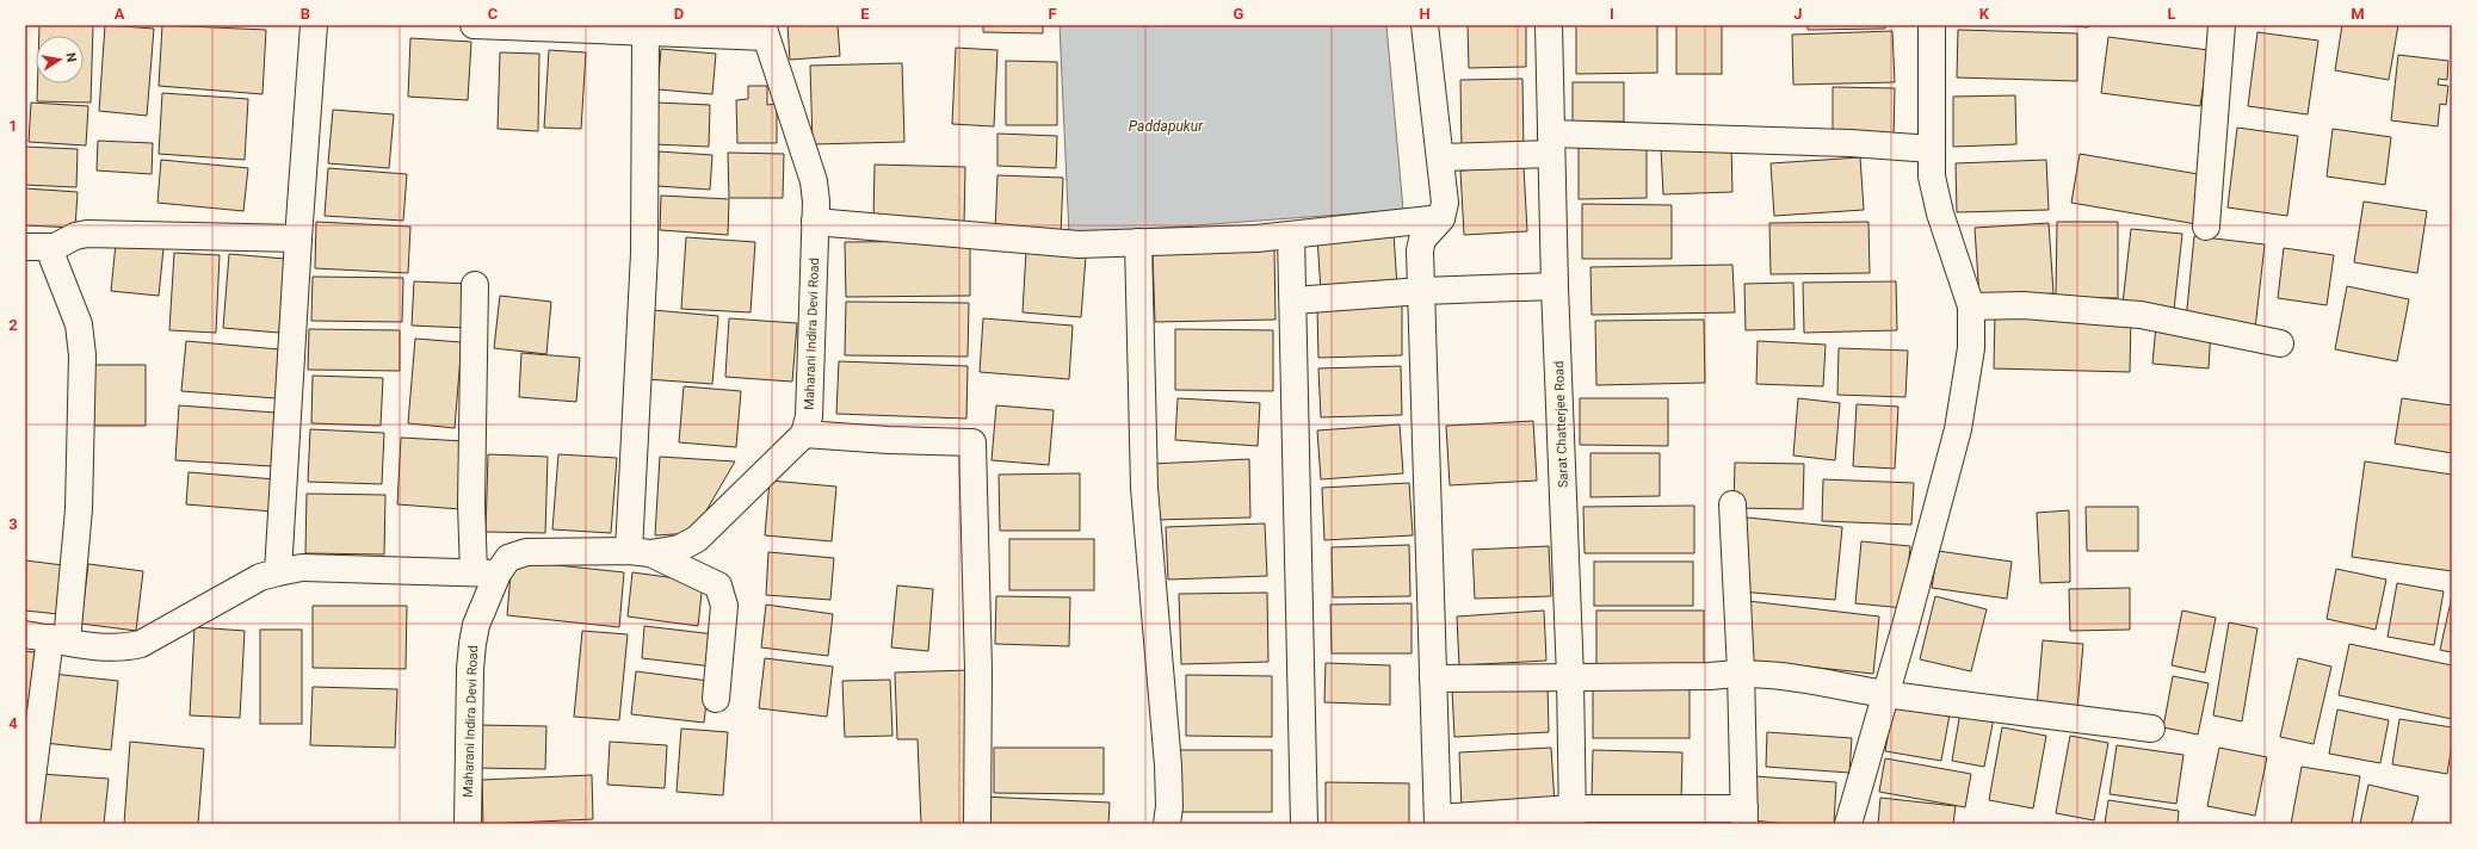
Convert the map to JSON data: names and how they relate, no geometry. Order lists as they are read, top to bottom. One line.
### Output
{"streets":{"street":["Maharani Indira Devi Road","Sarat Chatterjee Road"]},"water":["Paddapukur"],"north":"right","grid":{"columns":["A","B","C","D","E","F","G","H","I","J","K","L","M"],"rows":["1","2","3","4"]}}
